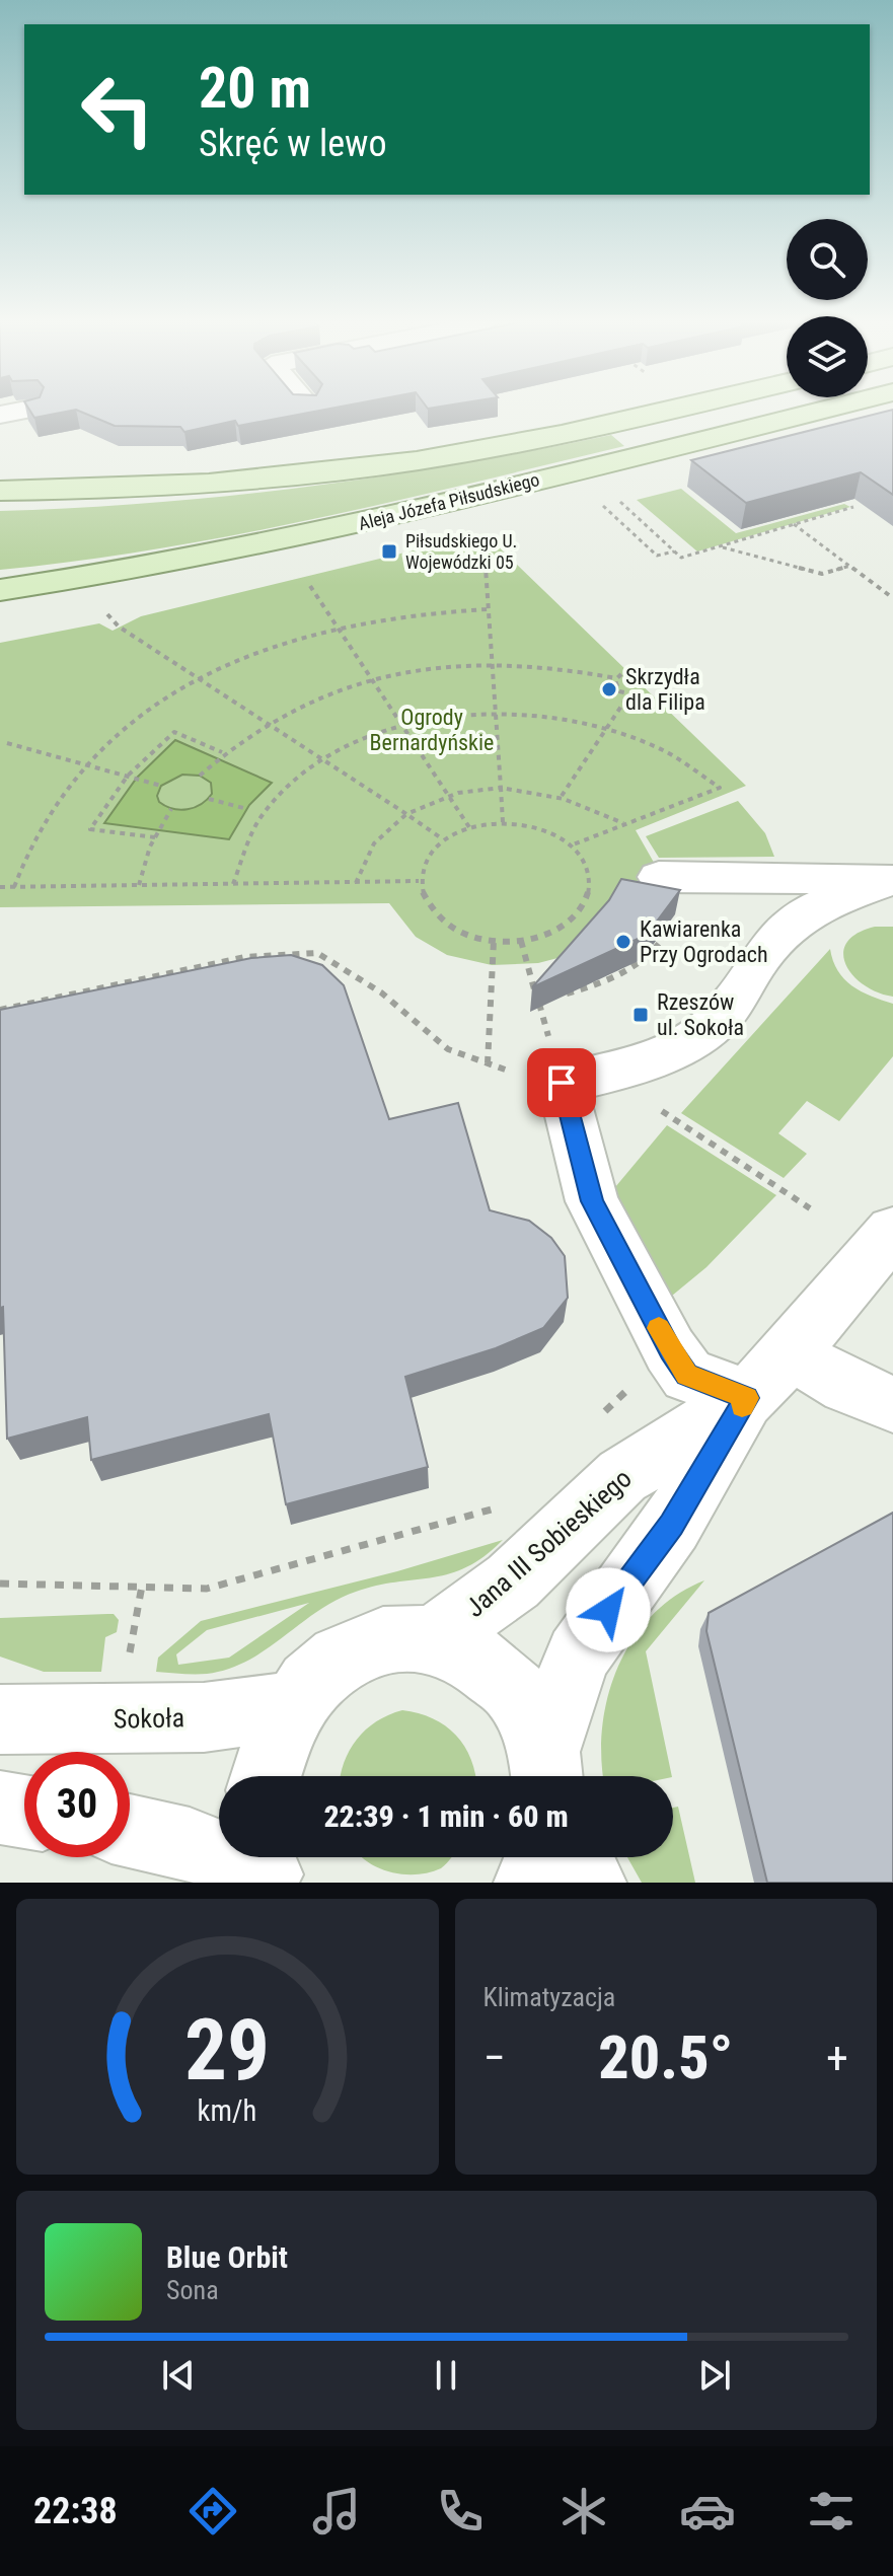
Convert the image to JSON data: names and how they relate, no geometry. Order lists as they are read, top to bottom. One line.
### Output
{"streets":{"main road":["Aleja Józefa Piłsudskiego"],"street":["Jana III Sobieskiego","Sokoła"]},"parks":["Ogrody Bernardyńskie"],"places":{"transit":["Piłsudskiego U. Wojewódzki 05","Rzeszów ul. Sokoła"],"other":["Skrzydła dla Filipa","Kawiarenka Przy Ogrodach"]},"page":{"turn":["20 m","Skręć w lewo"],"limit":"30","trip":"22:39 · 1 min · 60 m","tile":"Klimatyzacja","heat":["−","20.5°","+"],"song":["Blue Orbit","Sona"],"tabs":"22:38","gauge":["29","km/h"]}}
